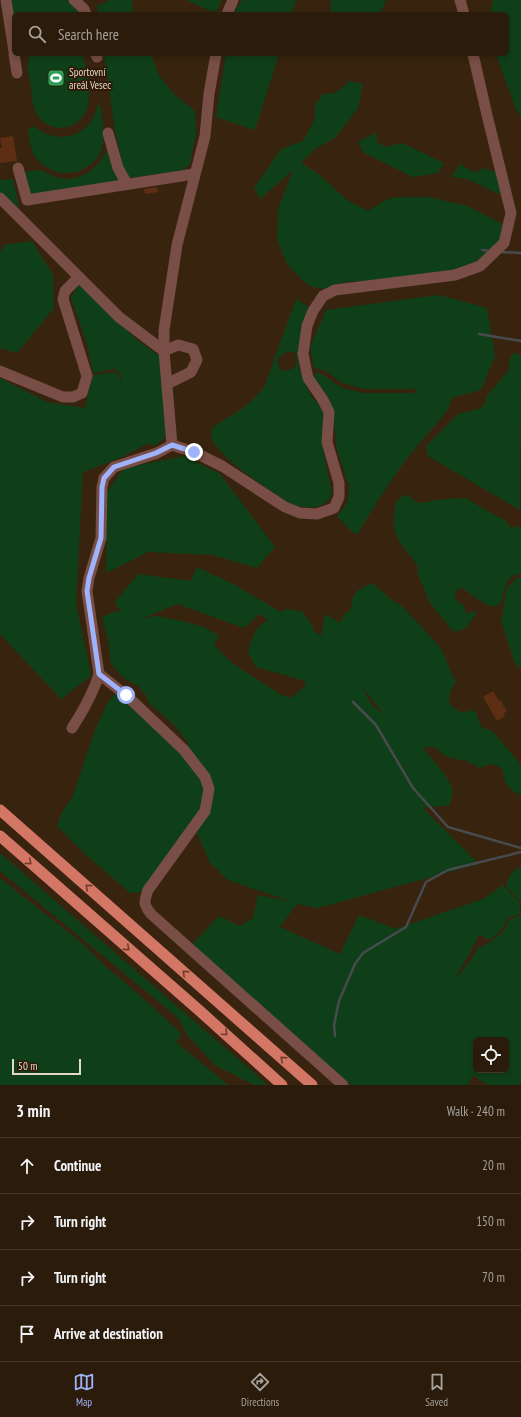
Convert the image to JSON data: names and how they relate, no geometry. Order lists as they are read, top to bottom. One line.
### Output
{"places":{"sports":["Sportovní areál Vesec"]},"scale_bar":"50 m","page":{"search":"Search here","scale":"50 m","heading":["3 min","Walk · 240 m"],"list":[["Continue","20 m"],["Turn right","150 m"],["Turn right","70 m"],"Arrive at destination"],"nav":["Map","Directions","Saved"]}}
